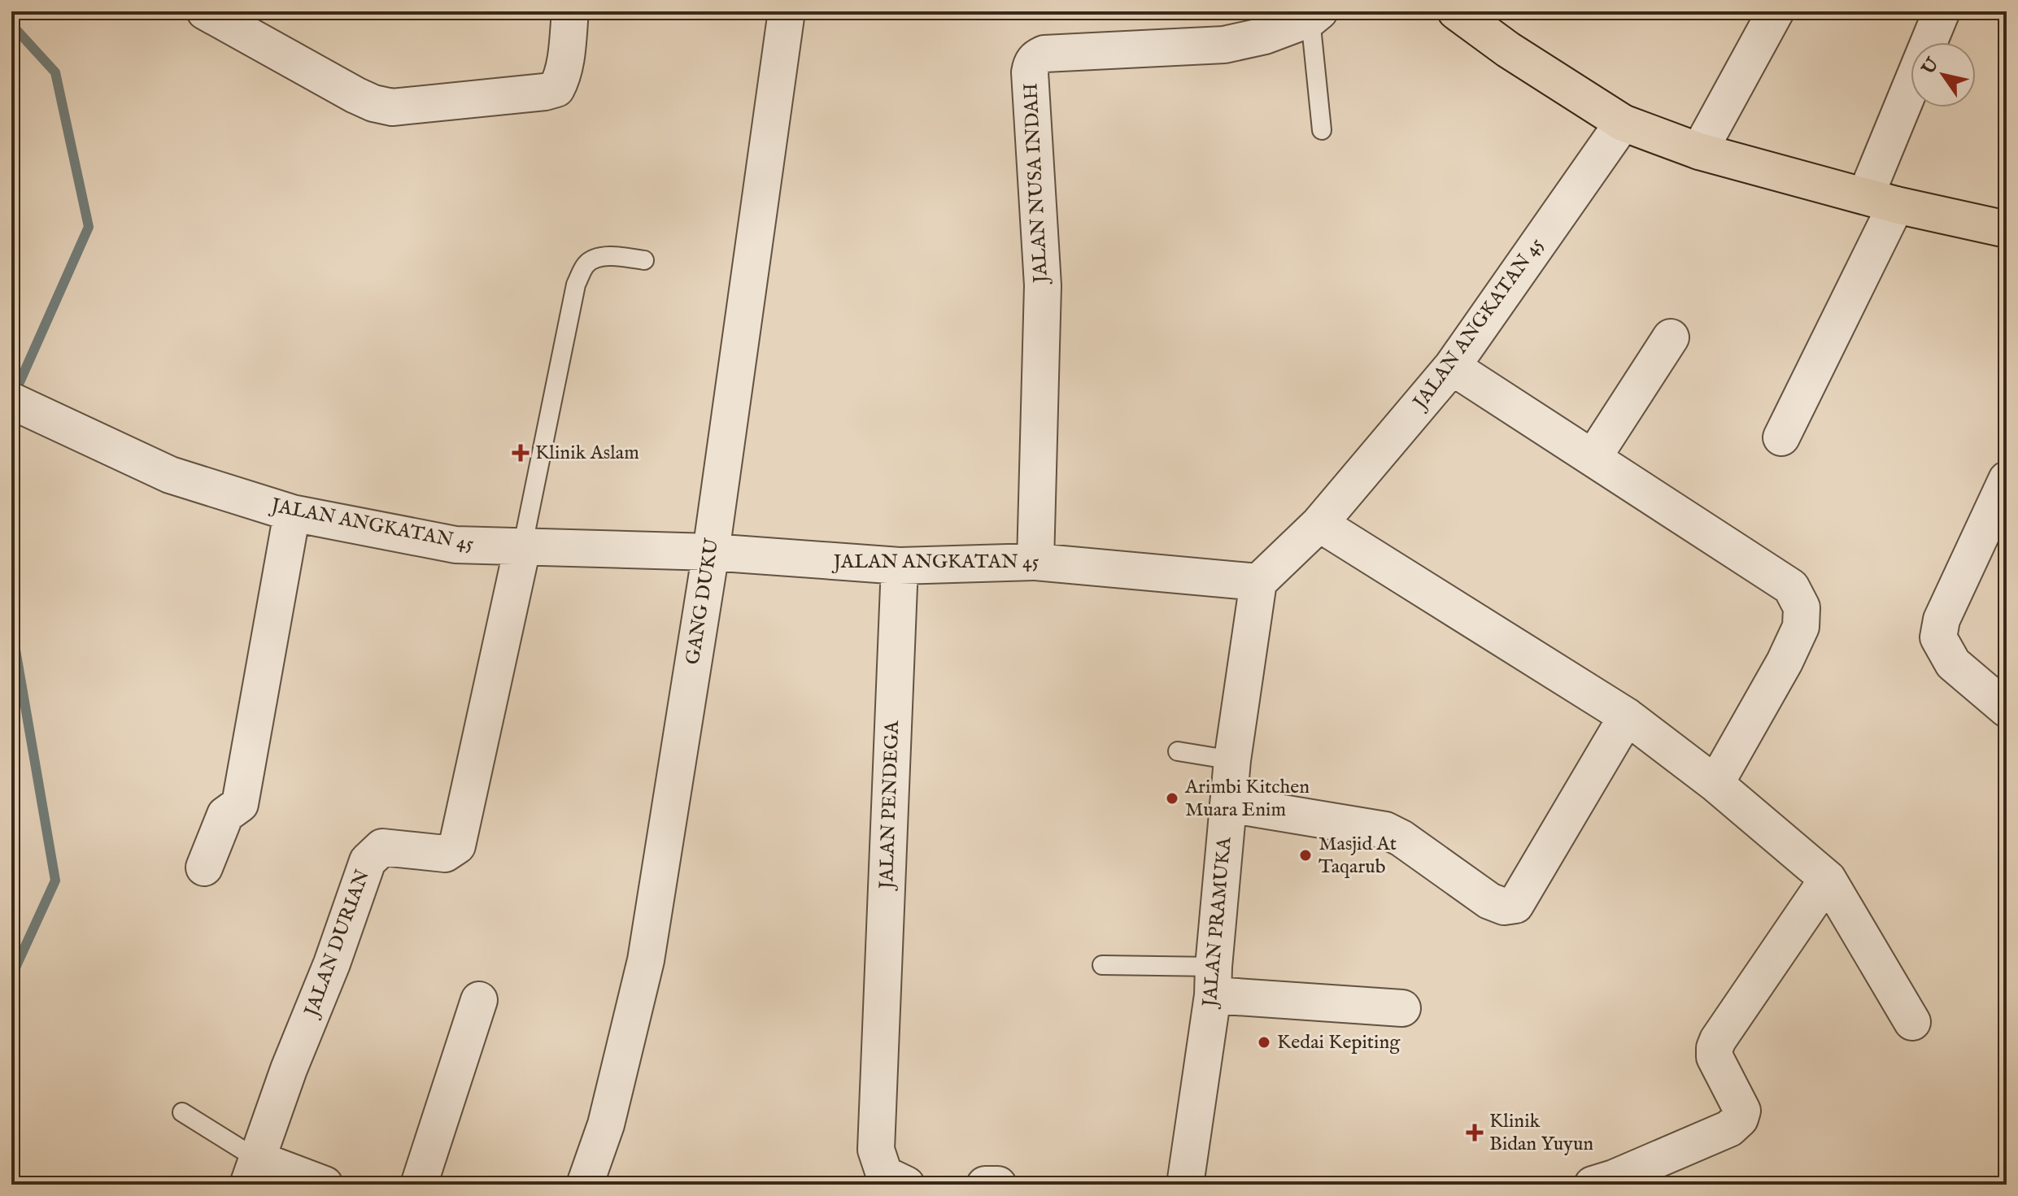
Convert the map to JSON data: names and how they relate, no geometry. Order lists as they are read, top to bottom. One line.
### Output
{"streets":{"street":["JALAN NUSA INDAH","JALAN ANGKATAN 45","GANG DUKU","JALAN PENDEGA","JALAN PRAMUKA","JALAN DURIAN"]},"crossings":[["JALAN NUSA INDAH","JALAN ANGKATAN 45"],["JALAN ANGKATAN 45","GANG DUKU"],["JALAN ANGKATAN 45","JALAN PENDEGA"],["JALAN ANGKATAN 45","JALAN PRAMUKA"],["JALAN ANGKATAN 45","JALAN DURIAN"]],"places":{"health":["Klinik Aslam","Klinik Bidan Yuyun"],"other":["Arimbi Kitchen Muara Enim","Masjid At Taqarub","Kedai Kepiting"]},"north":"top left"}
